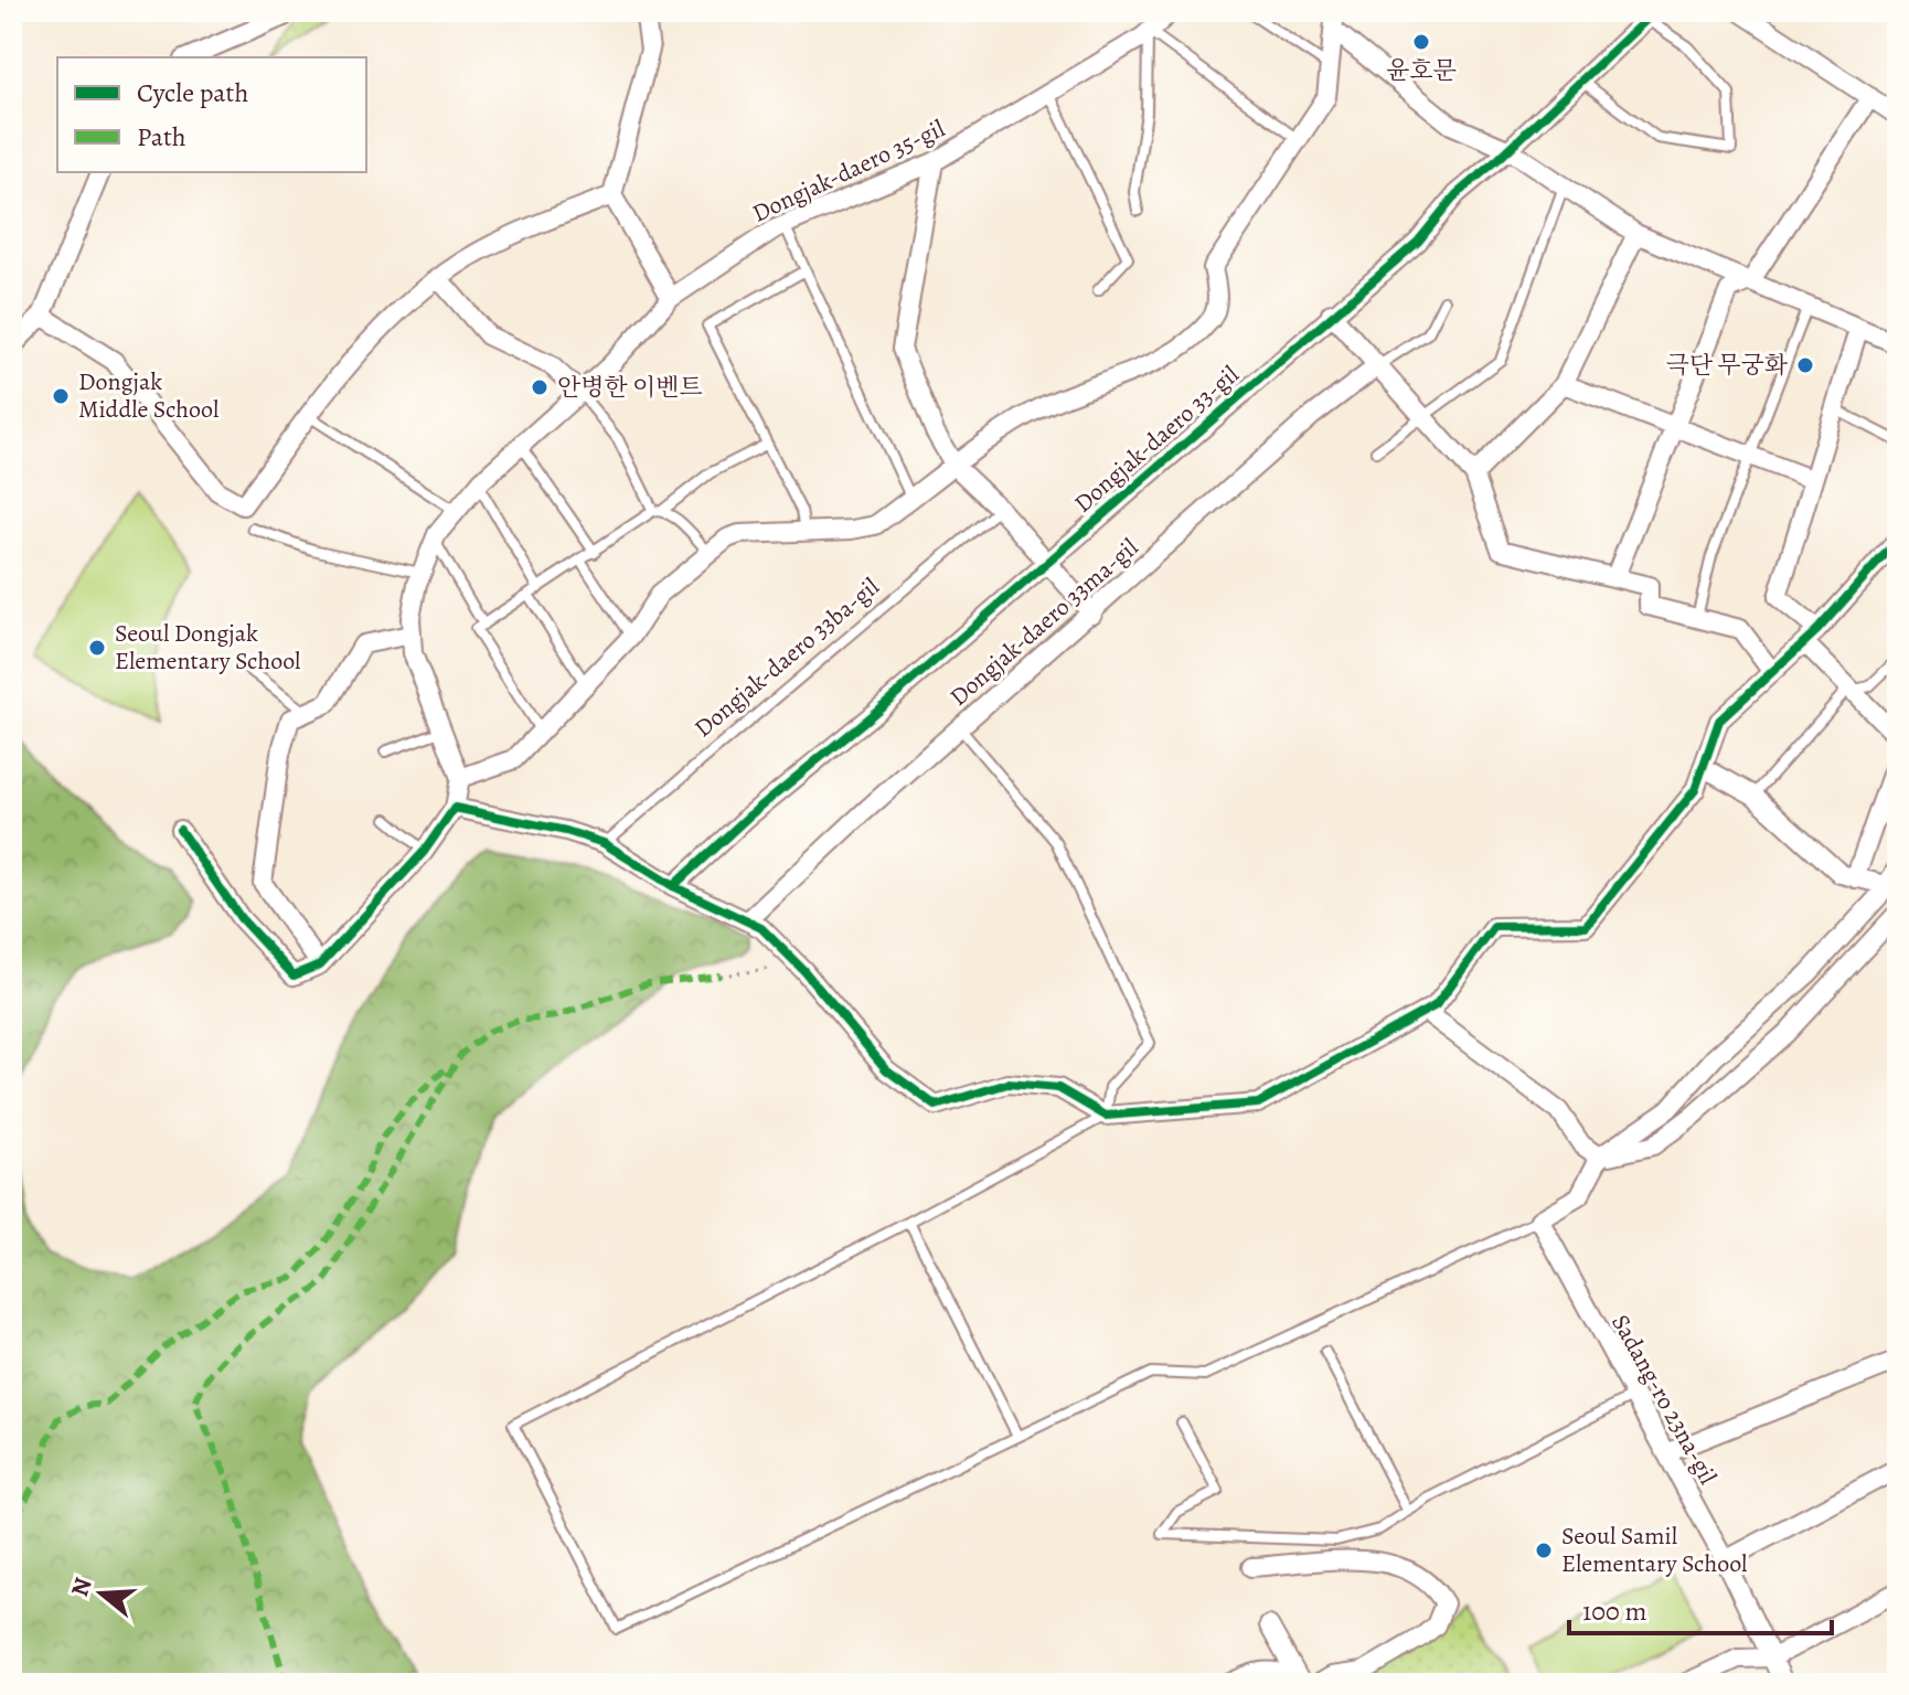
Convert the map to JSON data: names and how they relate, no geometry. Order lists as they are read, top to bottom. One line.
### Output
{"streets":{"street":["Dongjak-daero 35-gil","Dongjak-daero 33-gil","Dongjak-daero 33ma-gil","Sadang-ro 23na-gil"],"lane":["Dongjak-daero 33ba-gil"]},"places":["윤호문","극단 무궁화","안병한 이벤트","Dongjak Middle School","Seoul Dongjak Elementary School","Seoul Samil Elementary School"],"legend":["Cycle path","Path"],"scale_bar":"100 m","north":"left"}
